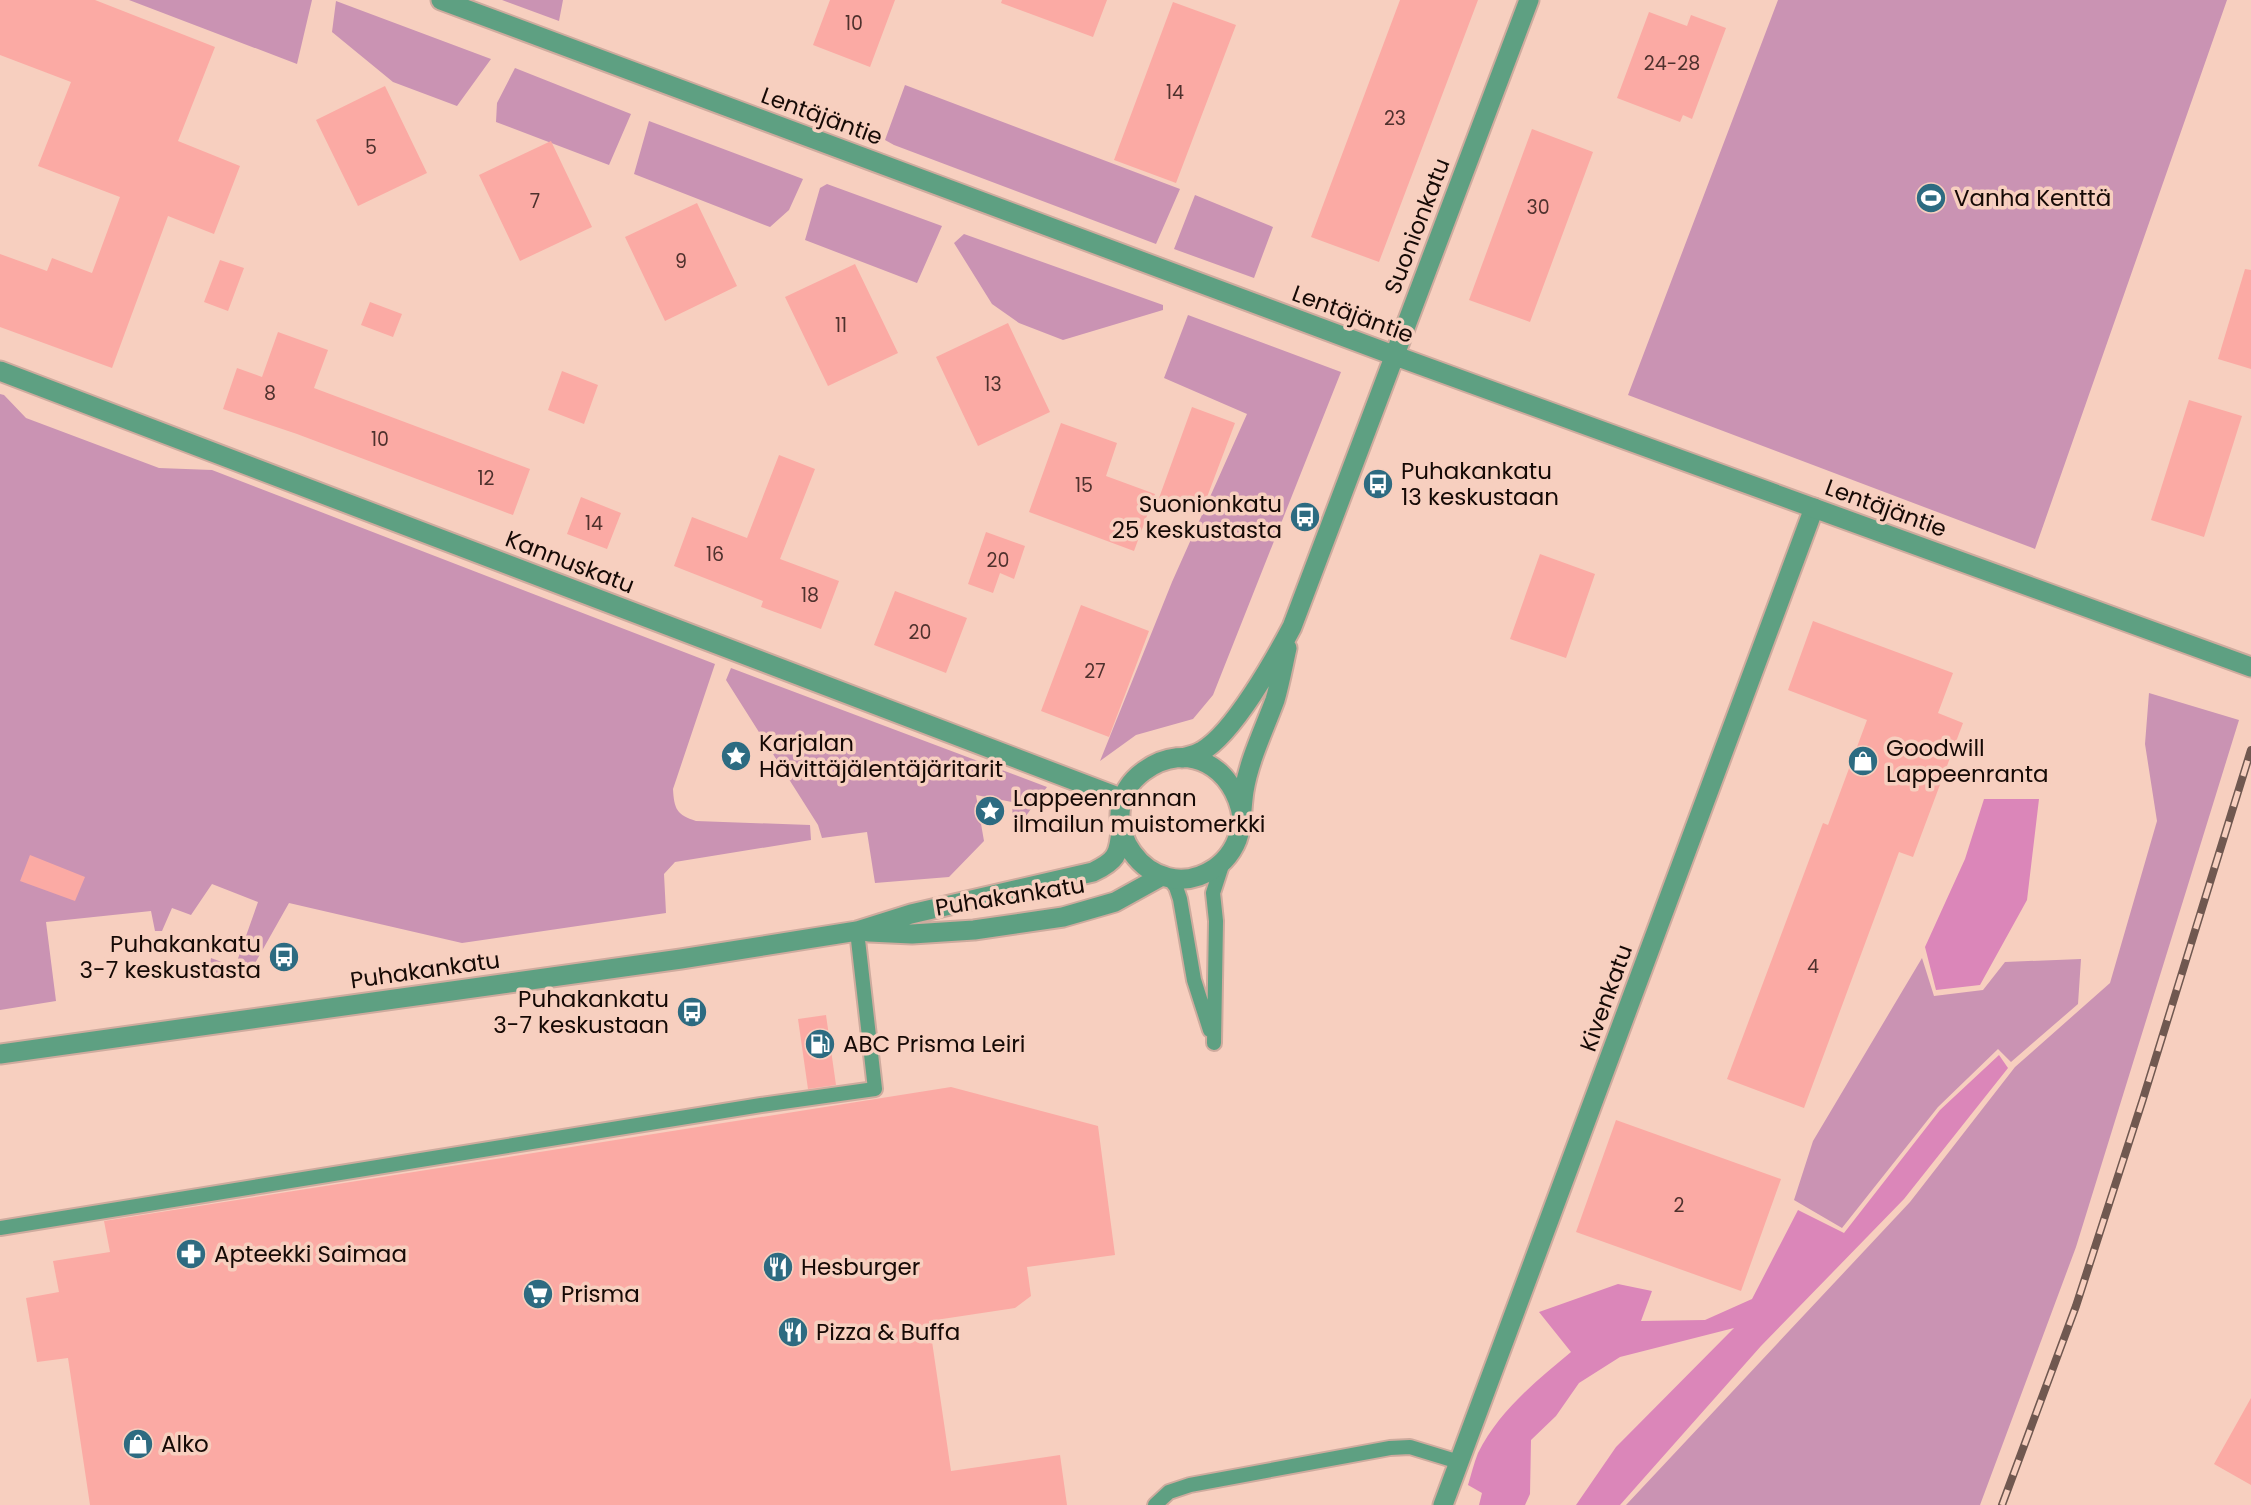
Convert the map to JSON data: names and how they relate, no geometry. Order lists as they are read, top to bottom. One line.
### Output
{"streets":{"street":["Lentäjäntie","Suonionkatu","Kannuskatu","Puhakankatu","Kivenkatu"]},"crossings":[["Lentäjäntie","Suonionkatu"],["Lentäjäntie","Kivenkatu"],["Suonionkatu","Kannuskatu"],["Suonionkatu","Puhakankatu"],["Kannuskatu","Puhakankatu"]],"places":{"sports":["Vanha Kenttä"],"bus stop":["Puhakankatu 13 keskustaan","Suonionkatu 25 keskustasta","Puhakankatu 3-7 keskustasta","Puhakankatu 3-7 keskustaan"],"place":["Karjalan Hävittäjälentäjäritarit","Lappeenrannan ilmailun muistomerkki"],"shop":["Goodwill Lappeenranta","Alko"],"fuel station":["ABC Prisma Leiri"],"pharmacy":["Apteekki Saimaa"],"restaurant":["Hesburger","Pizza & Buffa"],"supermarket":["Prisma"]},"house_numbers":["10","24-28","14","23","5","7","30","9","11","13","8","10","12","15","14","16","20","18","20","27","4","2"]}
